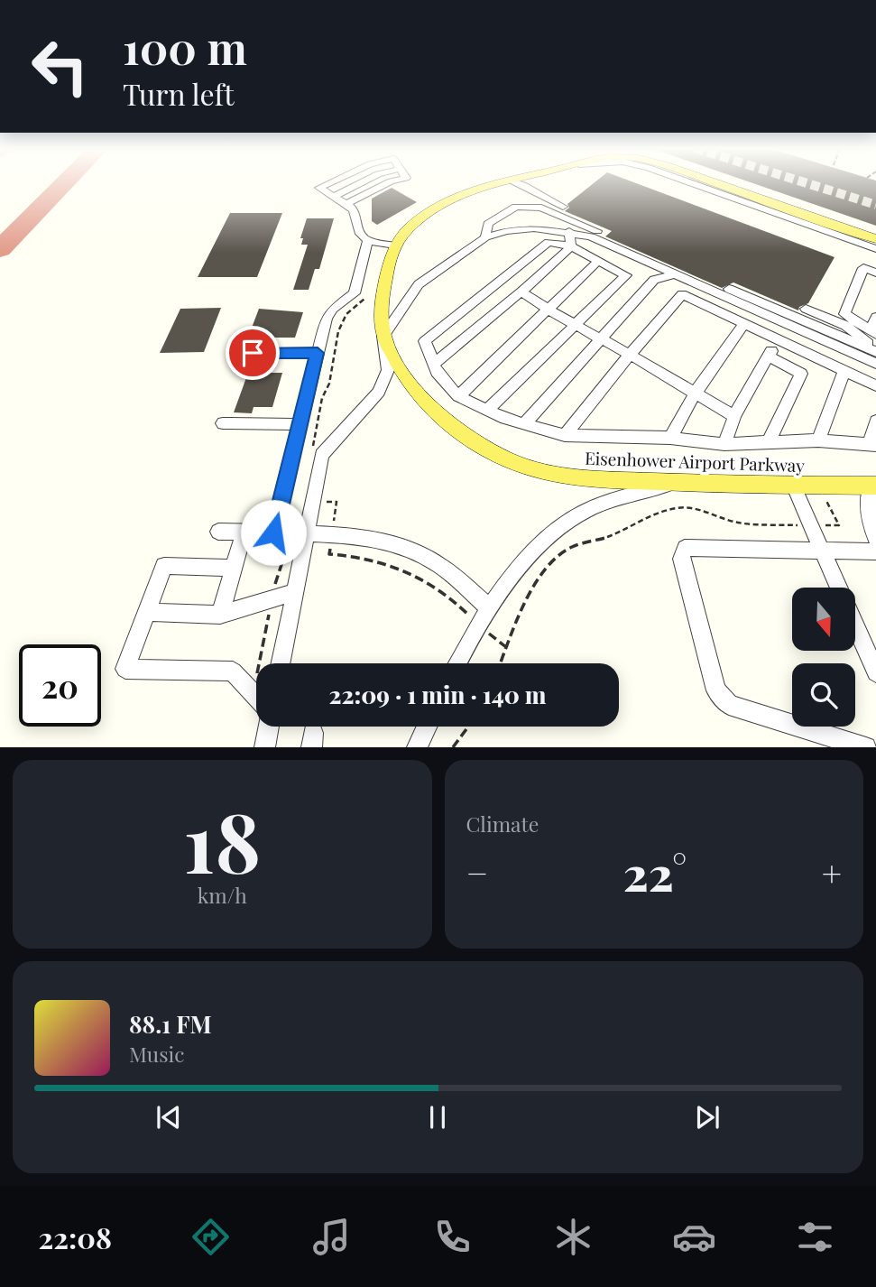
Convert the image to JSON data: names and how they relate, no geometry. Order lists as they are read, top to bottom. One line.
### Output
{"streets":{"main road":["Eisenhower Airport Parkway"]},"north":"bottom","page":{"turn":["100 m","Turn left"],"limit":"20","trip":"22:09 · 1 min · 140 m","tile":[["18","km/h"],"Climate"],"heat":["−","22°","+"],"song":["88.1 FM","Music"],"tabs":"22:08"}}
